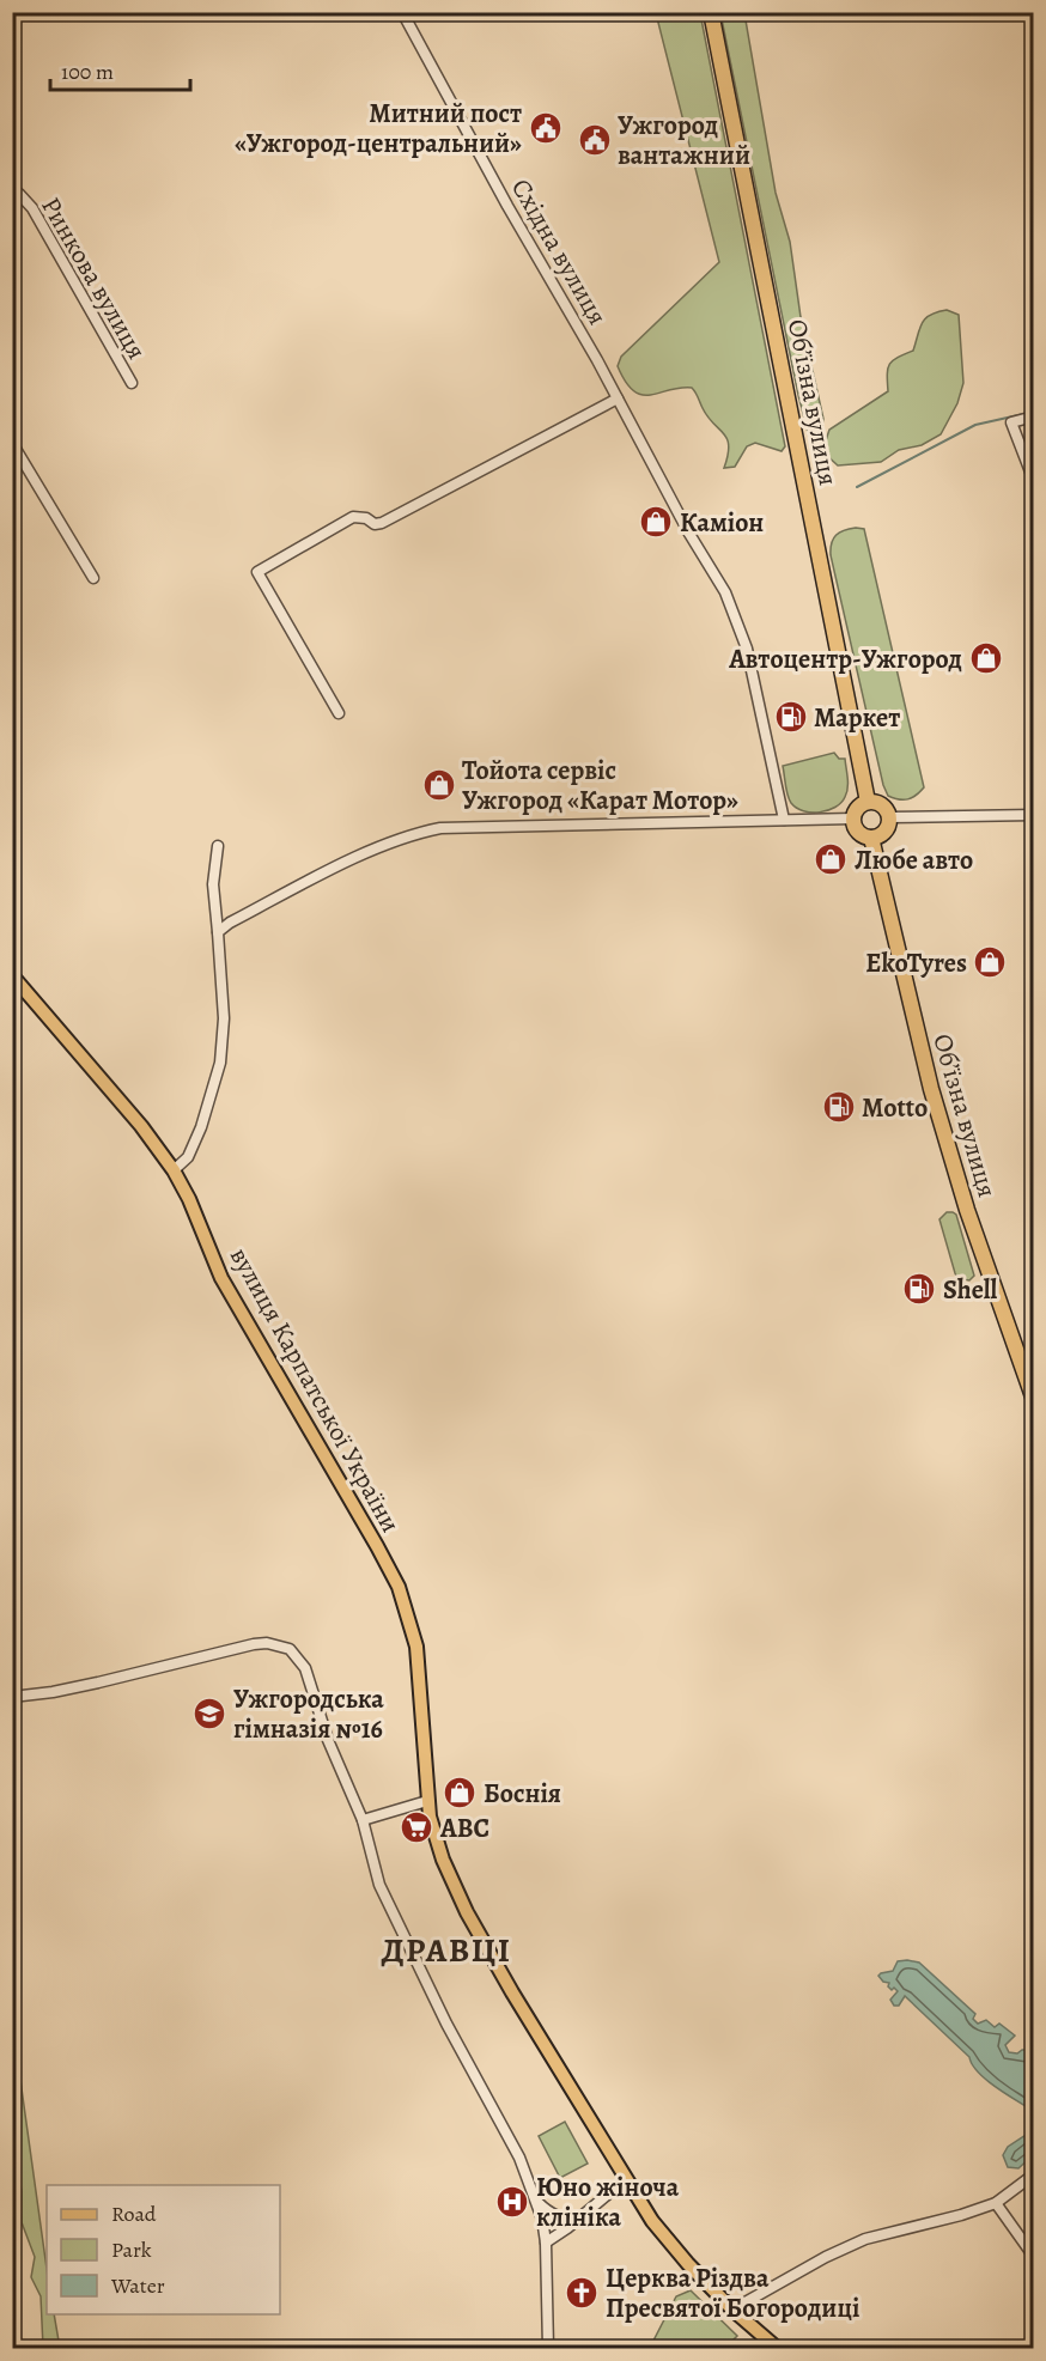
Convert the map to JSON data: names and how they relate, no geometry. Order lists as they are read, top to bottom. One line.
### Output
{"streets":{"highway":["Обʼїзна вулиця"],"main road":["вулиця Карпатської України"],"street":["Східна вулиця","Ринкова вулиця"]},"districts":["ДРАВЦІ"],"places":{"public building":["Митний пост «Ужгород-центральний»","Ужгород вантажний"],"shop":["Каміон","Автоцентр-Ужгород","Тойота сервіс Ужгород «Карат Мотор»","Любе авто","EkoTyres","Боснія"],"fuel station":["Маркет","Motto","Shell"],"school or university":["Ужгородська гімназія №16"],"supermarket":["ABC"],"hospital":["Юно жіноча клініка"],"church":["Церква Різдва Пресвятої Богородиці"]},"legend":["Road","Park","Water"],"scale_bar":"100 m"}
